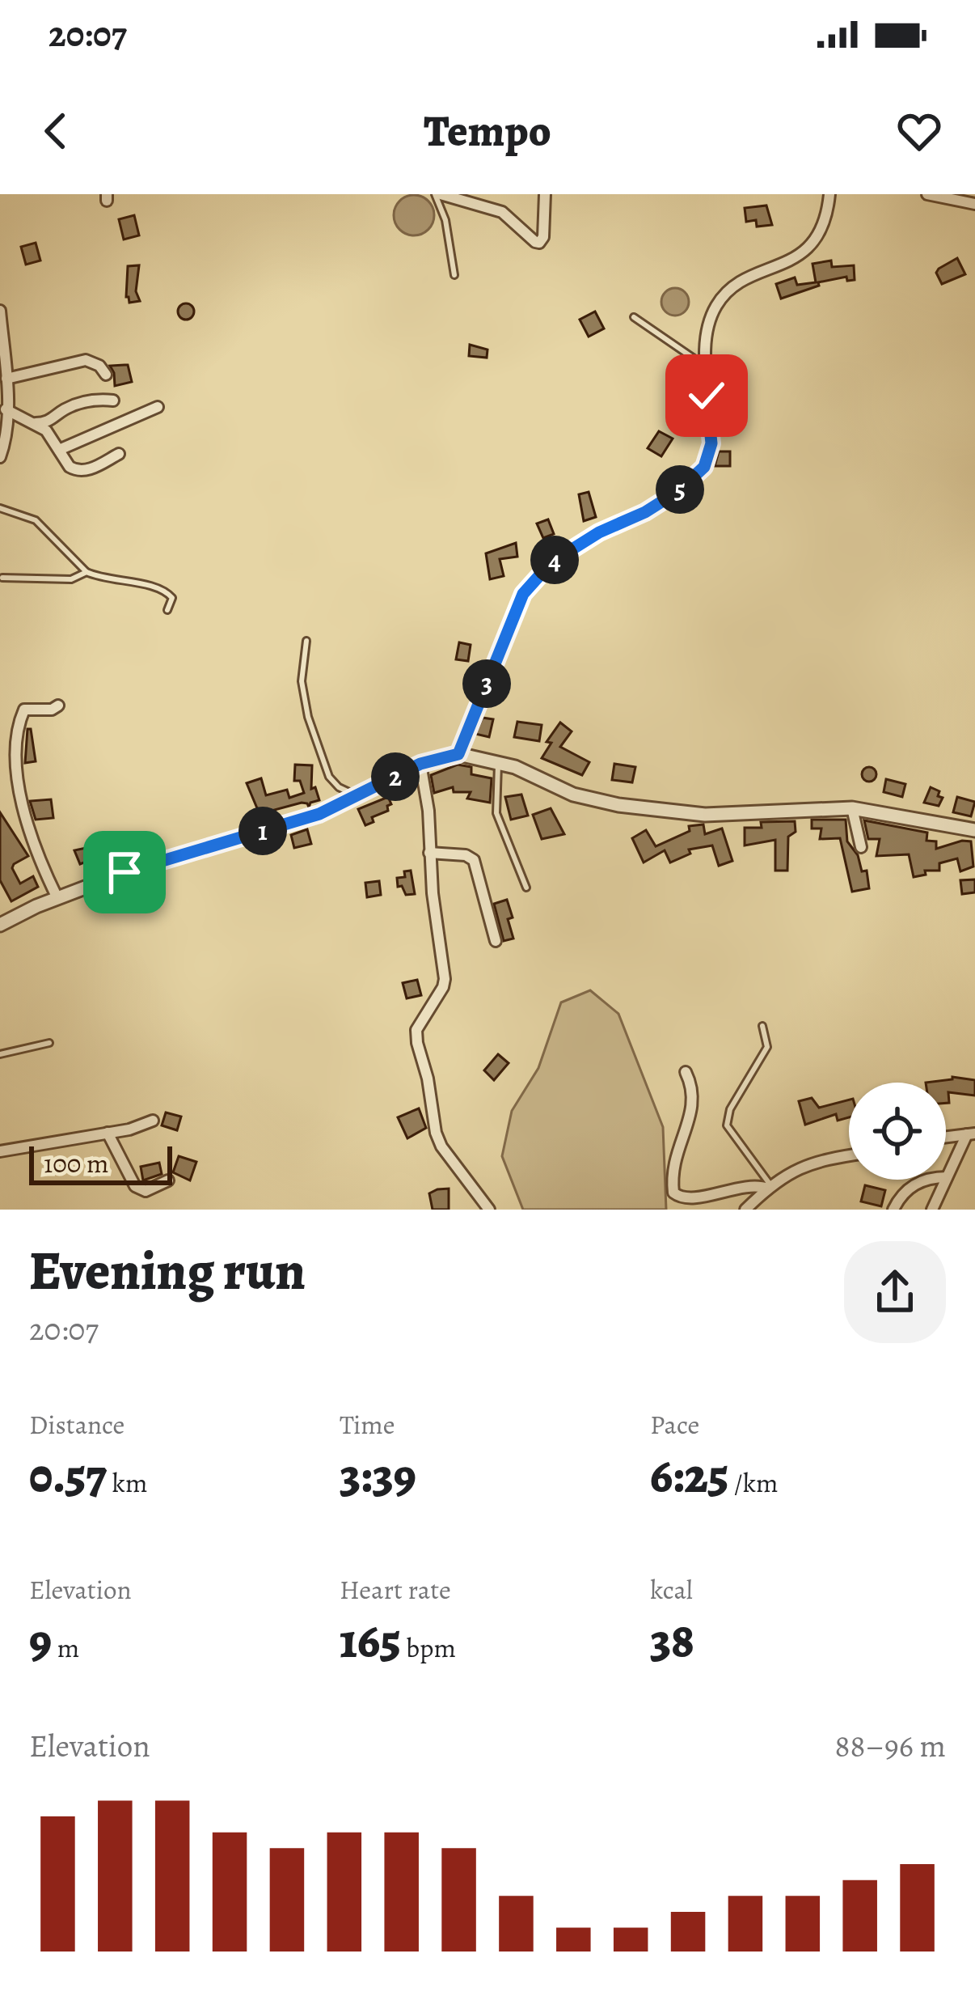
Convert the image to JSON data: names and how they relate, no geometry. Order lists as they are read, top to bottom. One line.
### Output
{"scale_bar":"100 m","page":{"status":"20:07","header":"Tempo","pins":["5","4","3","2","1"],"scale":"100 m","heading":["Evening run","20:07"],"stats":[["Distance","0.57 km"],["Time","3:39"],["Pace","6:25 /km"],["Elevation","9 m"],["Heart rate","165 bpm"],["kcal","38"]],"chart":["Elevation","88–96 m"]}}
